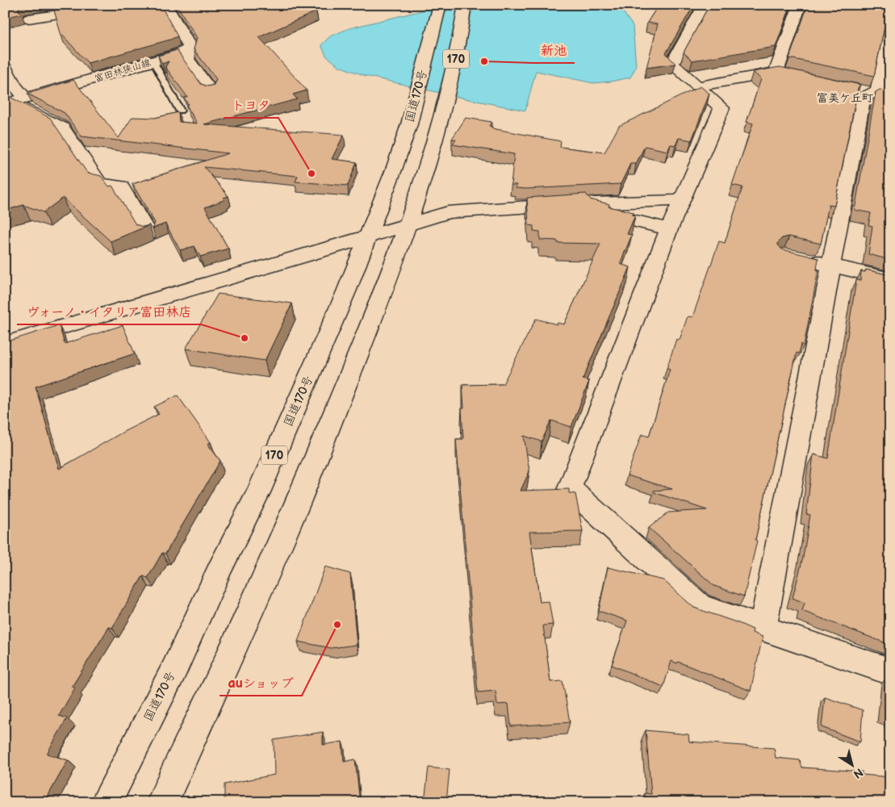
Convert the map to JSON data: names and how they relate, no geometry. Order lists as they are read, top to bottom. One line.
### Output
{"streets":{"main road":["170","富田林狭山線","国道170号"]},"districts":["富美ケ丘町"],"places":["新池","トヨタ","ヴォーノ・イタリア富田林店","auショップ"],"north":"bottom right"}
